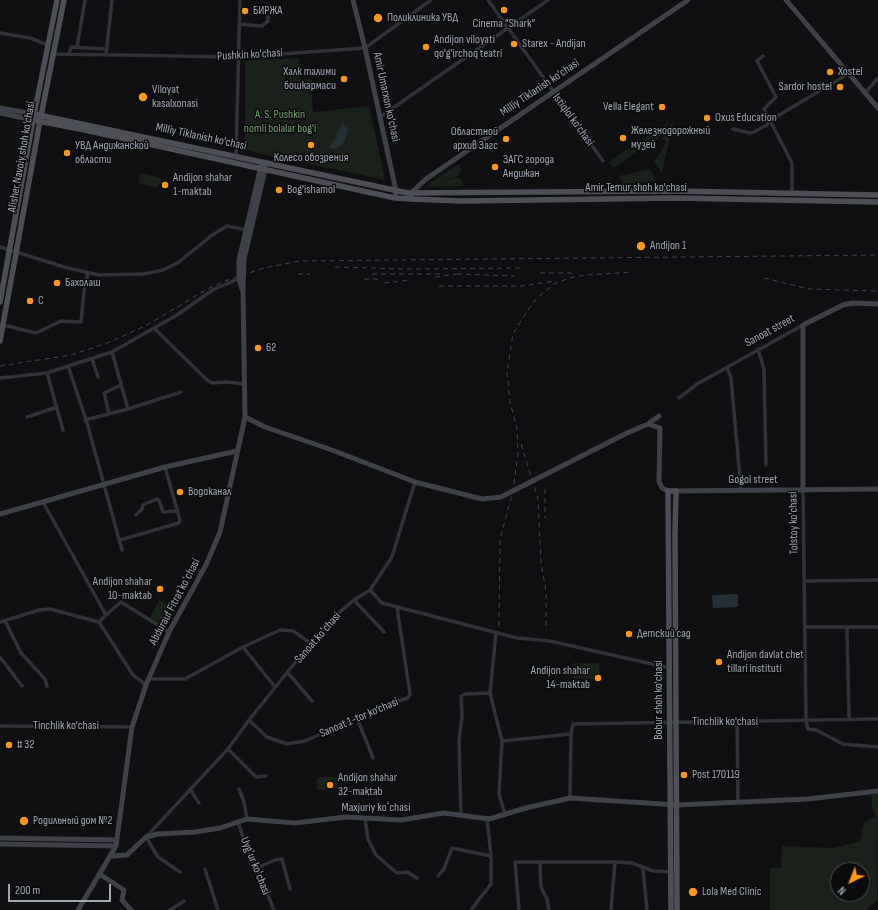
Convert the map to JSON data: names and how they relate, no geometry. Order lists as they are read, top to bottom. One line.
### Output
{"streets":{"main road":["Milliy Tiklanish ko'chasi","Alisher Navoiy shoh ko'chasi","Amir Temur shoh ko'chasi","Bobur shoh ko'chasi"],"street":["Pushkin ko'chasi","Amir Umarxon ko'chasi","Istiqlol ko'chasi","Sanoat street","Gogol street","Tolstoy ko'chasi","Abdurauf Fitrat koʻchasi","Sanoat koʻchasi","Sanoat 1-tor ko‘chasi","Tinchlik ko'chasi","Tinchlik kо‘chasi","Maxjuriy koʻchasi","Uygʻur koʻchasi"]},"crossings":[["Pushkin ko'chasi","Amir Umarxon ko'chasi"],["Pushkin ko'chasi","Alisher Navoiy shoh ko'chasi"],["Milliy Tiklanish ko'chasi","Amir Umarxon ko'chasi"],["Milliy Tiklanish ko'chasi","Istiqlol ko'chasi"],["Milliy Tiklanish ko'chasi","Alisher Navoiy shoh ko'chasi"],["Milliy Tiklanish ko'chasi","Amir Temur shoh ko'chasi"],["Milliy Tiklanish ko'chasi","Abdurauf Fitrat koʻchasi"],["Amir Umarxon ko'chasi","Amir Temur shoh ko'chasi"],["Sanoat street","Tolstoy ko'chasi"],["Gogol street","Tolstoy ko'chasi"],["Gogol street","Bobur shoh ko'chasi"],["Tolstoy ko'chasi","Tinchlik ko'chasi"],["Abdurauf Fitrat koʻchasi","Tinchlik kо‘chasi"],["Sanoat koʻchasi","Sanoat 1-tor ko‘chasi"],["Sanoat koʻchasi","Maxjuriy koʻchasi"],["Bobur shoh ko'chasi","Tinchlik ko'chasi"],["Bobur shoh ko'chasi","Maxjuriy koʻchasi"],["Maxjuriy koʻchasi","Uygʻur koʻchasi"]],"parks":["A. S. Pushkin nomli bolalar bog'i"],"places":["Cinema “Shark”","БИРЖА","Поликлиника УВД","Starex - Andijan","Andijon viloyati qo'g'irchoq teatri","Xostel","Халк талими бошкармаси","Sardor hostel","Viloyat kasalxonasi","Vella Elegant","Oxus Education","Железнодорожный музей","Областной архив Загс","Колесо обозрения","УВД Андижанской области","ЗАГС города Андижан","Andijon shahar 1-maktab","Bog'ishamol","Andijon 1","Бахолаш","С","62","Водоканал","Andijon shahar 10-maktab","Детский сад","Andijon davlat chet tillari instituti","Andijon shahar 14-maktab","# 32","Post 170119","Andijon shahar 32-maktab","Родильный дом №2","Lola Med Clinic"],"scale_bar":"200 m","north":"bottom left"}
